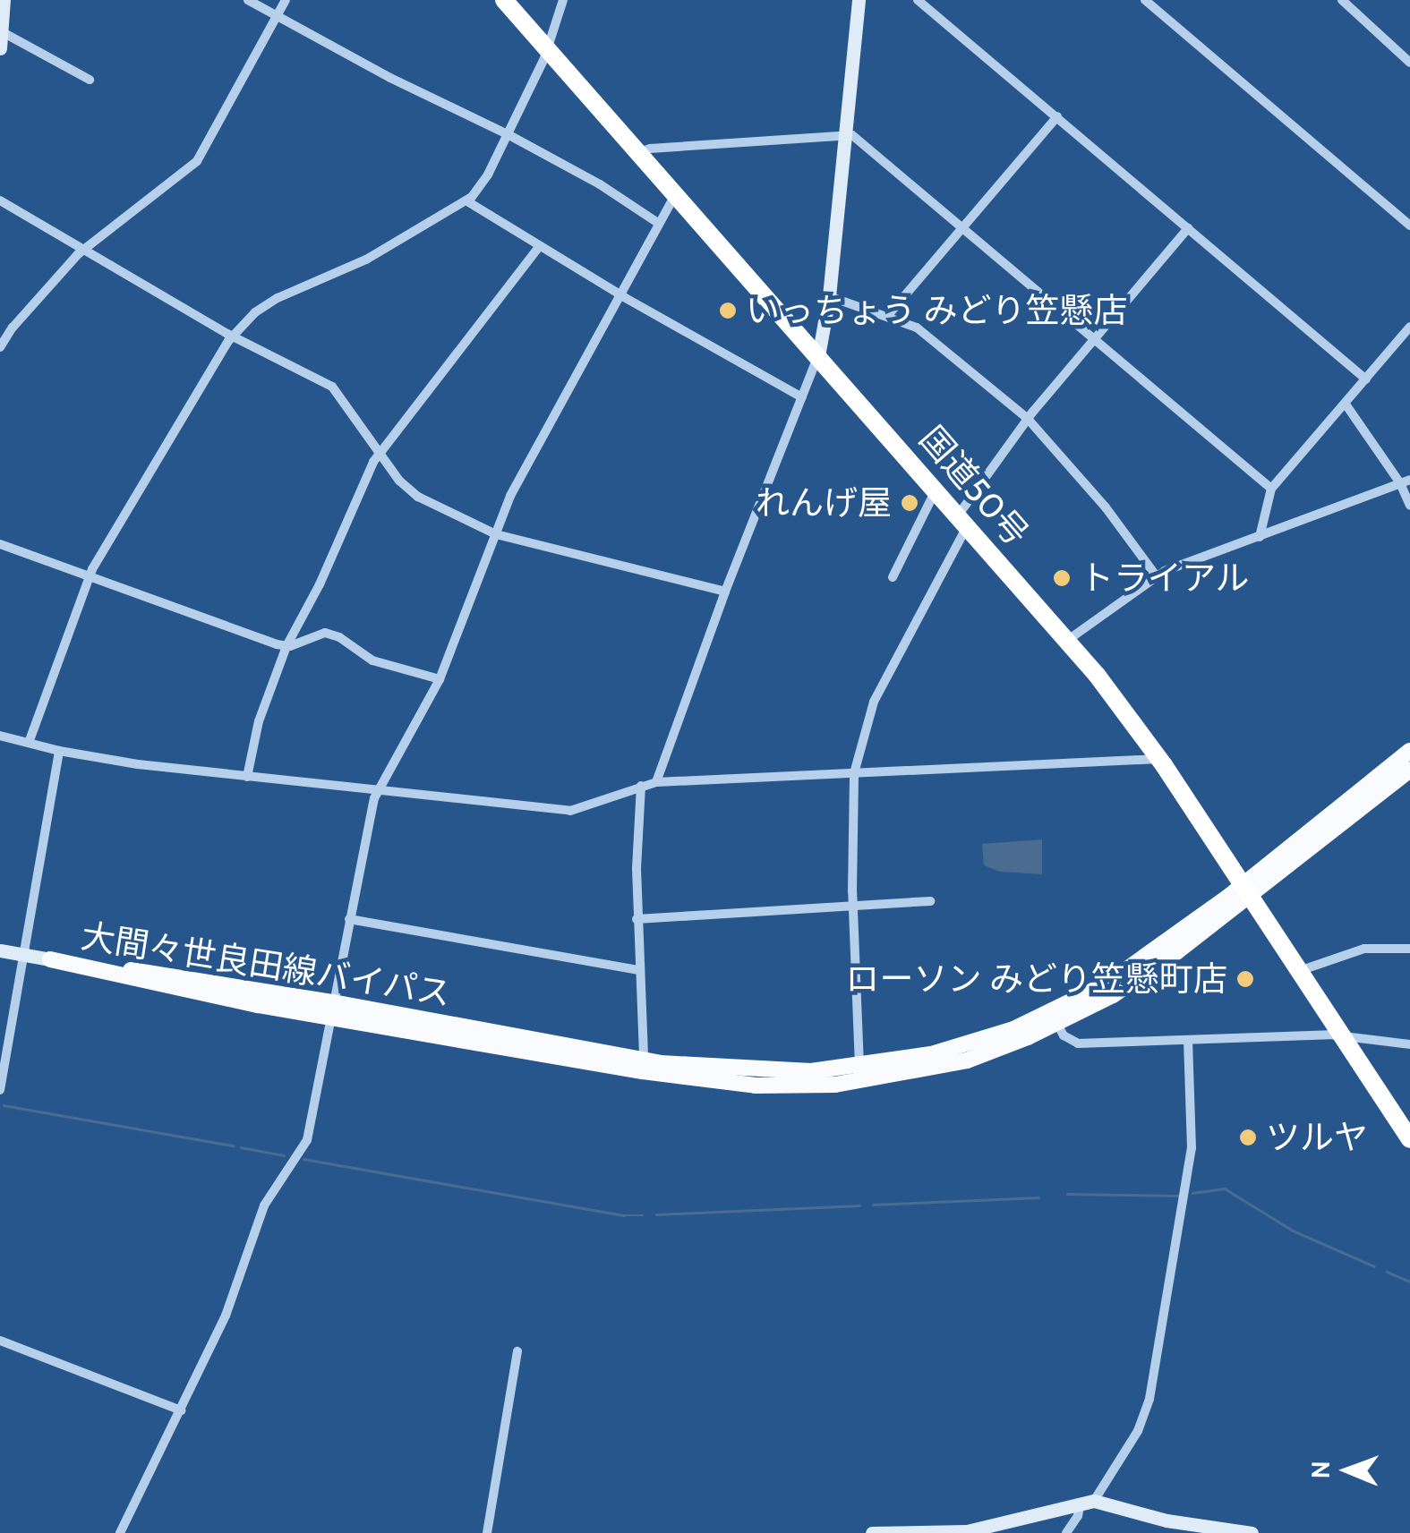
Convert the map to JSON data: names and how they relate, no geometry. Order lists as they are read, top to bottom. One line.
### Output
{"streets":{"highway":["国道50号"],"main road":["大間々世良田線バイパス"]},"crossings":[["国道50号","大間々世良田線バイパス"]],"places":["いっちょう みどり笠懸店","れんげ屋","トライアル","ローソン みどり笠懸町店","ツルヤ"],"north":"left"}
